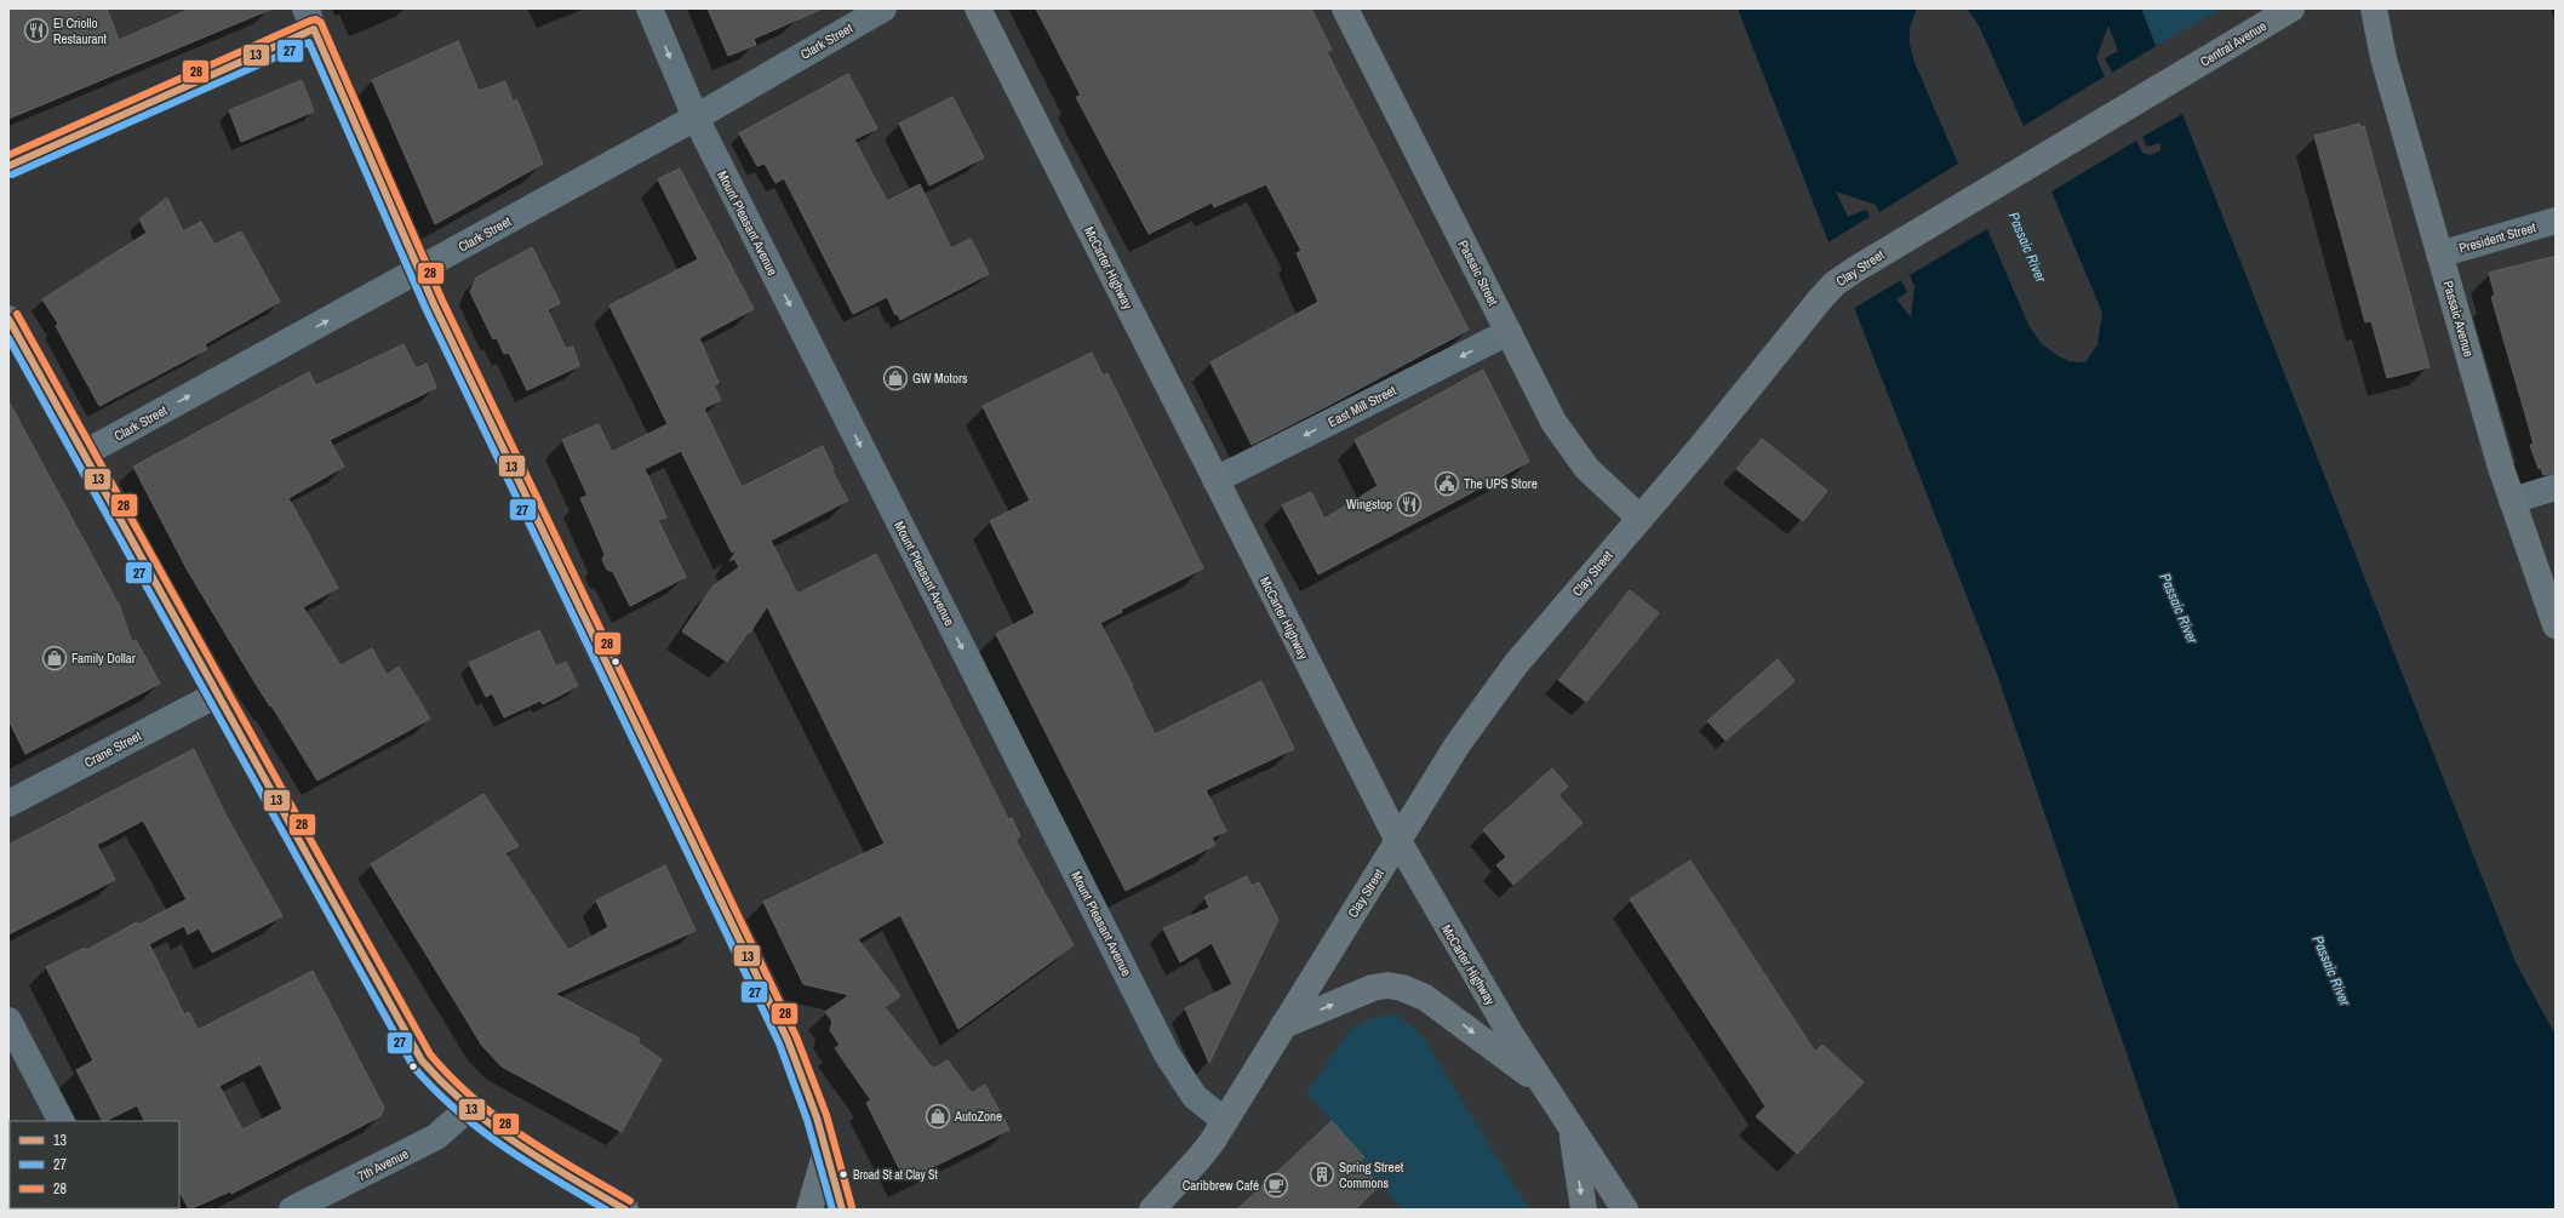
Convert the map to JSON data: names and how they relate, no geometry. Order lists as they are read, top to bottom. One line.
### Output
{"streets":{"main road":["Central Avenue","McCarter Highway","Clay Street","Passaic Street","Passaic Avenue"],"street":["Clark Street","Mount Pleasant Avenue","President Street","East Mill Street","Crane Street","7th Avenue"]},"crossings":[["Clark Street","Mount Pleasant Avenue"],["Central Avenue","Clay Street"],["Mount Pleasant Avenue","Clay Street"],["President Street","Passaic Avenue"],["McCarter Highway","Clay Street"],["McCarter Highway","East Mill Street"],["Clay Street","Passaic Street"],["Passaic Street","East Mill Street"]],"one_way":["Clark Street","Mount Pleasant Avenue","East Mill Street"],"water":["Passaic River"],"places":{"restaurant":["El Criollo Restaurant","Wingstop"],"shop":["GW Motors","Family Dollar","AutoZone"],"public building":["The UPS Store"],"other":["Broad St at Clay St"],"building":["Spring Street Commons"],"cafe":["Caribbrew Café"]},"lines":["transit line 28","transit line 13","transit line 27"],"legend":["13","27","28"]}
